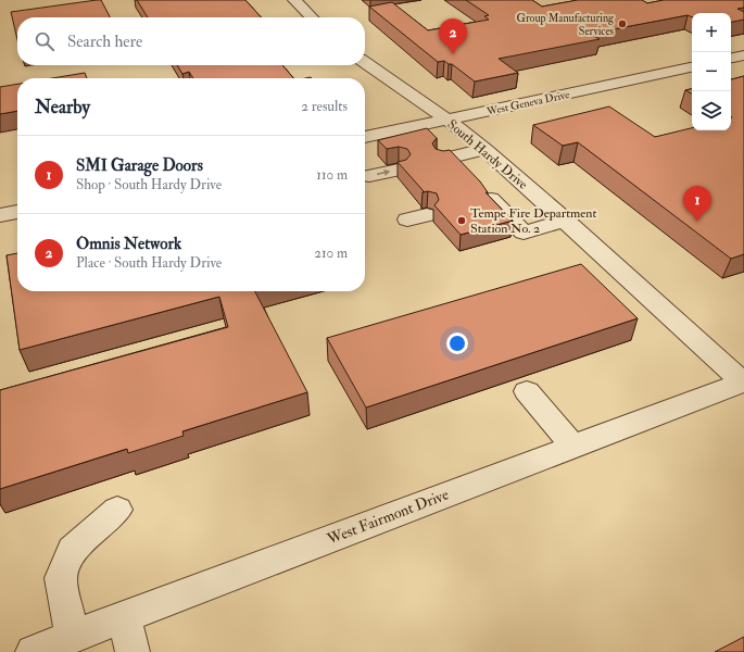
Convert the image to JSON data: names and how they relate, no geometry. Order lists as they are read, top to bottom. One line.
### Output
{"streets":{"street":["West Geneva Drive","South Hardy Drive","West Fairmont Drive"]},"crossings":[["West Geneva Drive","South Hardy Drive"],["South Hardy Drive","West Fairmont Drive"]],"places":["Group Manufacturing Services","Tempe Fire Department Station No. 2"],"page":{"map_buttons":["+","−"],"search":"Search here","pins":["2","1"],"heading":["Nearby","2 results"],"list":[{"mark":"1","name":"SMI Garage Doors","note":"Shop · South Hardy Drive","value":"110 m"},{"mark":"2","name":"Omnis Network","note":"Place · South Hardy Drive","value":"210 m"}]}}
